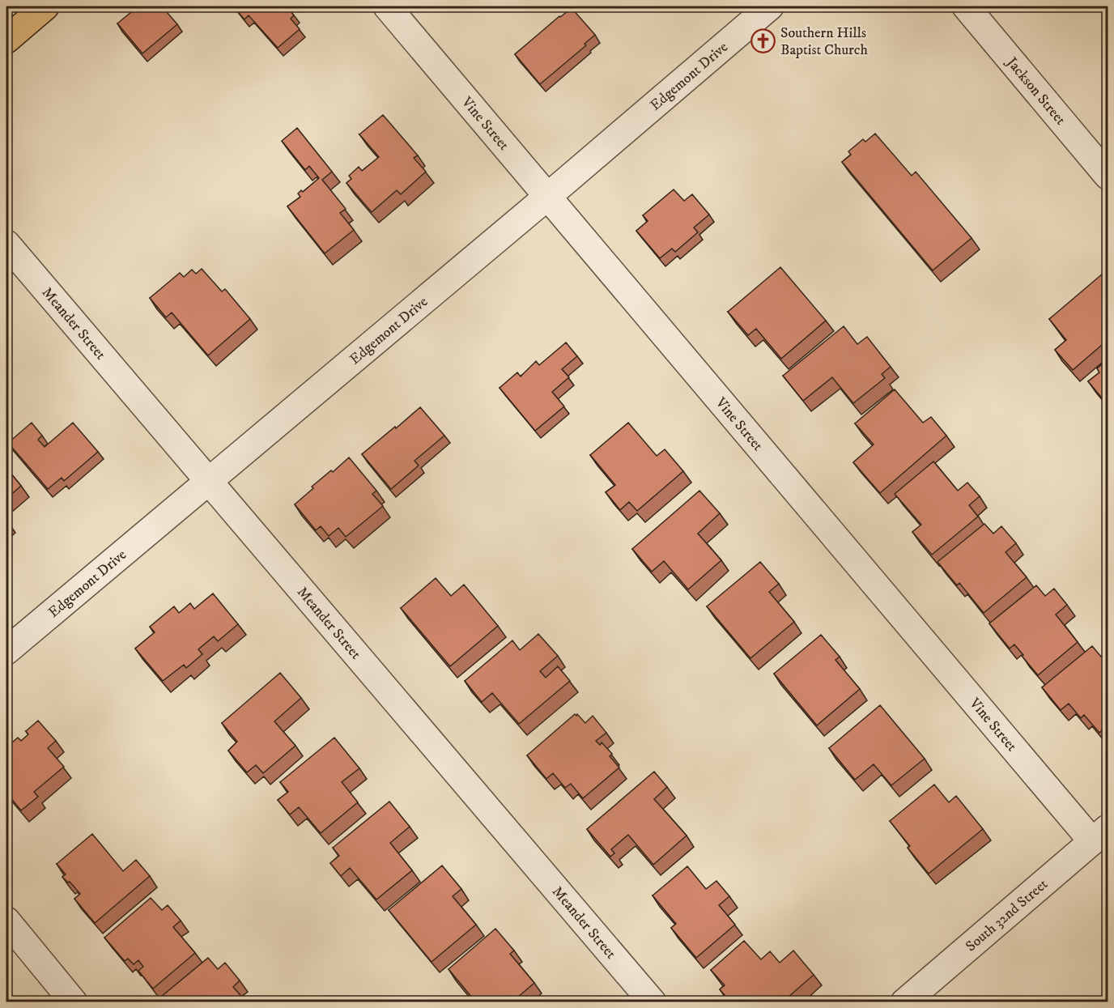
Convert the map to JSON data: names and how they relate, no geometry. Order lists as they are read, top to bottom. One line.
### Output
{"streets":{"street":["Edgemont Drive","Jackson Street","Vine Street","Meander Street","South 32nd Street"]},"crossings":[["Edgemont Drive","Vine Street"],["Edgemont Drive","Meander Street"],["Vine Street","South 32nd Street"]],"places":{"church":["Southern Hills Baptist Church"]}}
